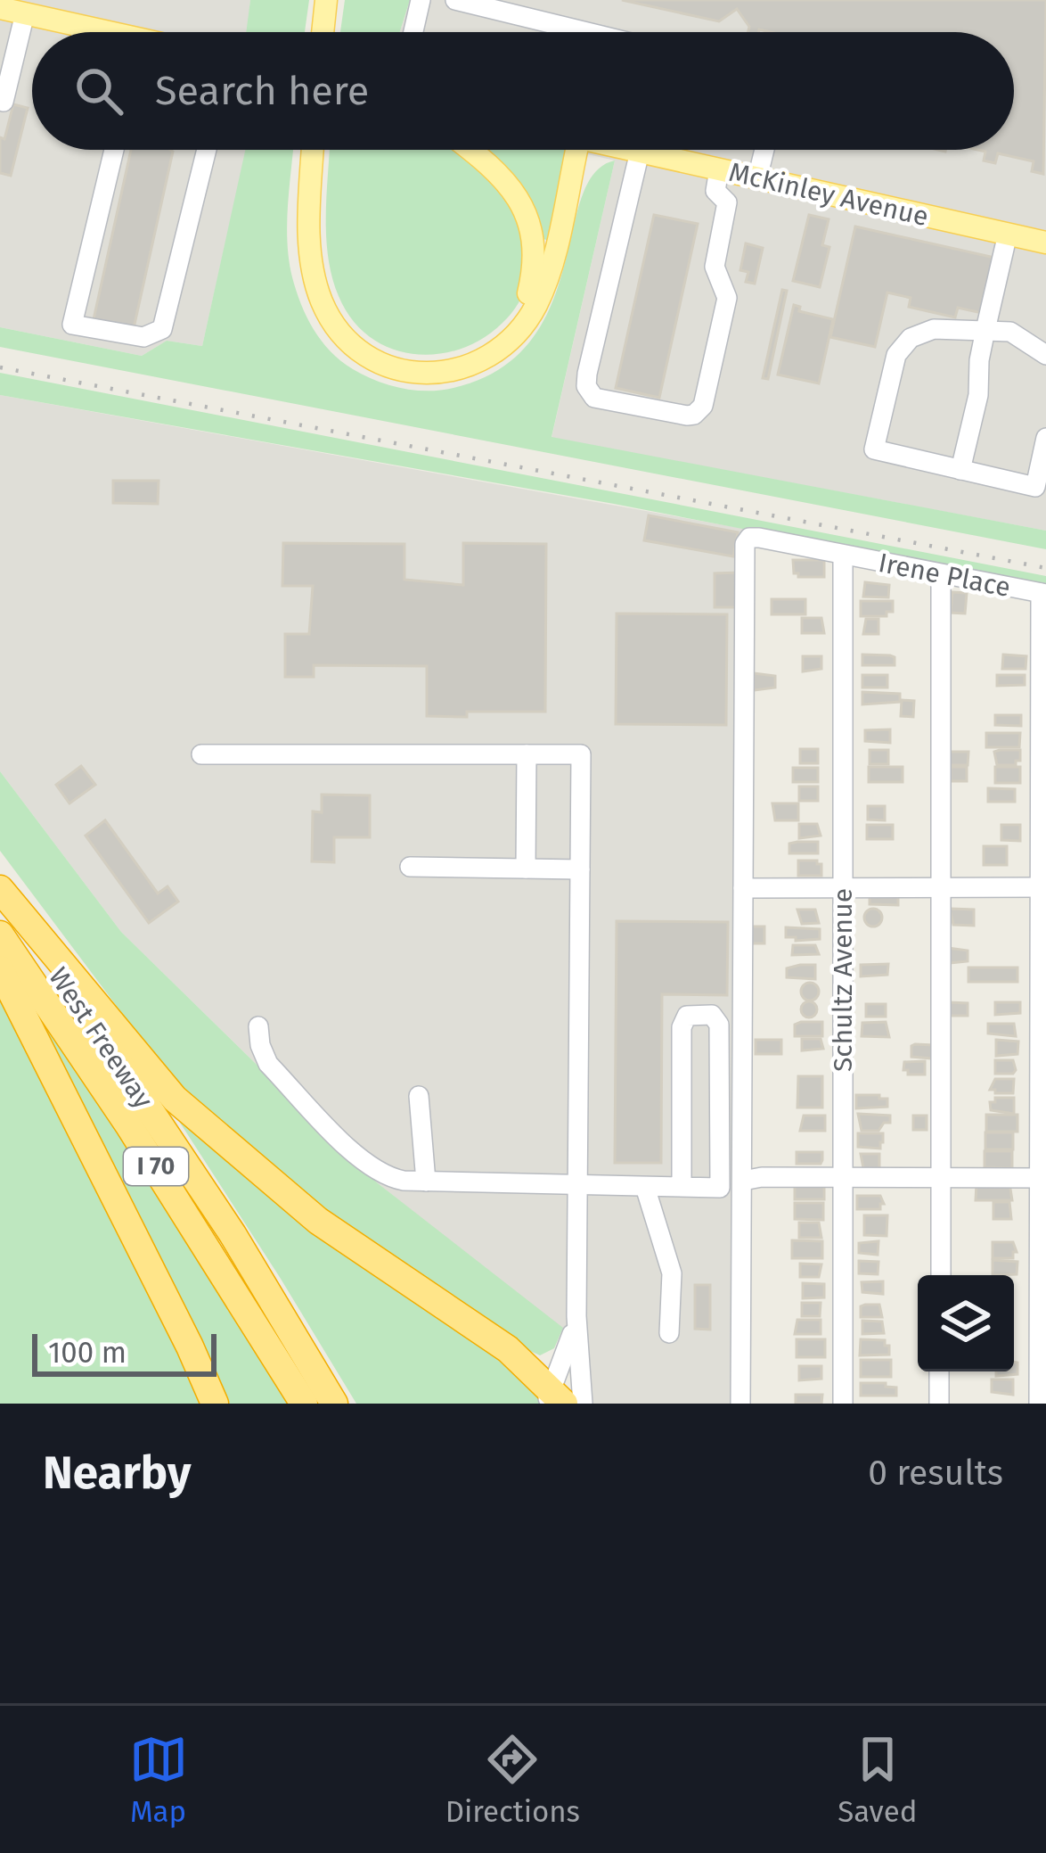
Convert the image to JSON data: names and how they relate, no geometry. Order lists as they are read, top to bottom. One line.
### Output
{"streets":{"highway":["West Freeway","I 70"],"main road":["McKinley Avenue"],"street":["Irene Place","Schultz Avenue"]},"crossings":[["Irene Place","Schultz Avenue"]],"scale_bar":"100 m","page":{"search":"Search here","scale":"100 m","heading":["Nearby","0 results"],"nav":["Map","Directions","Saved"]}}
